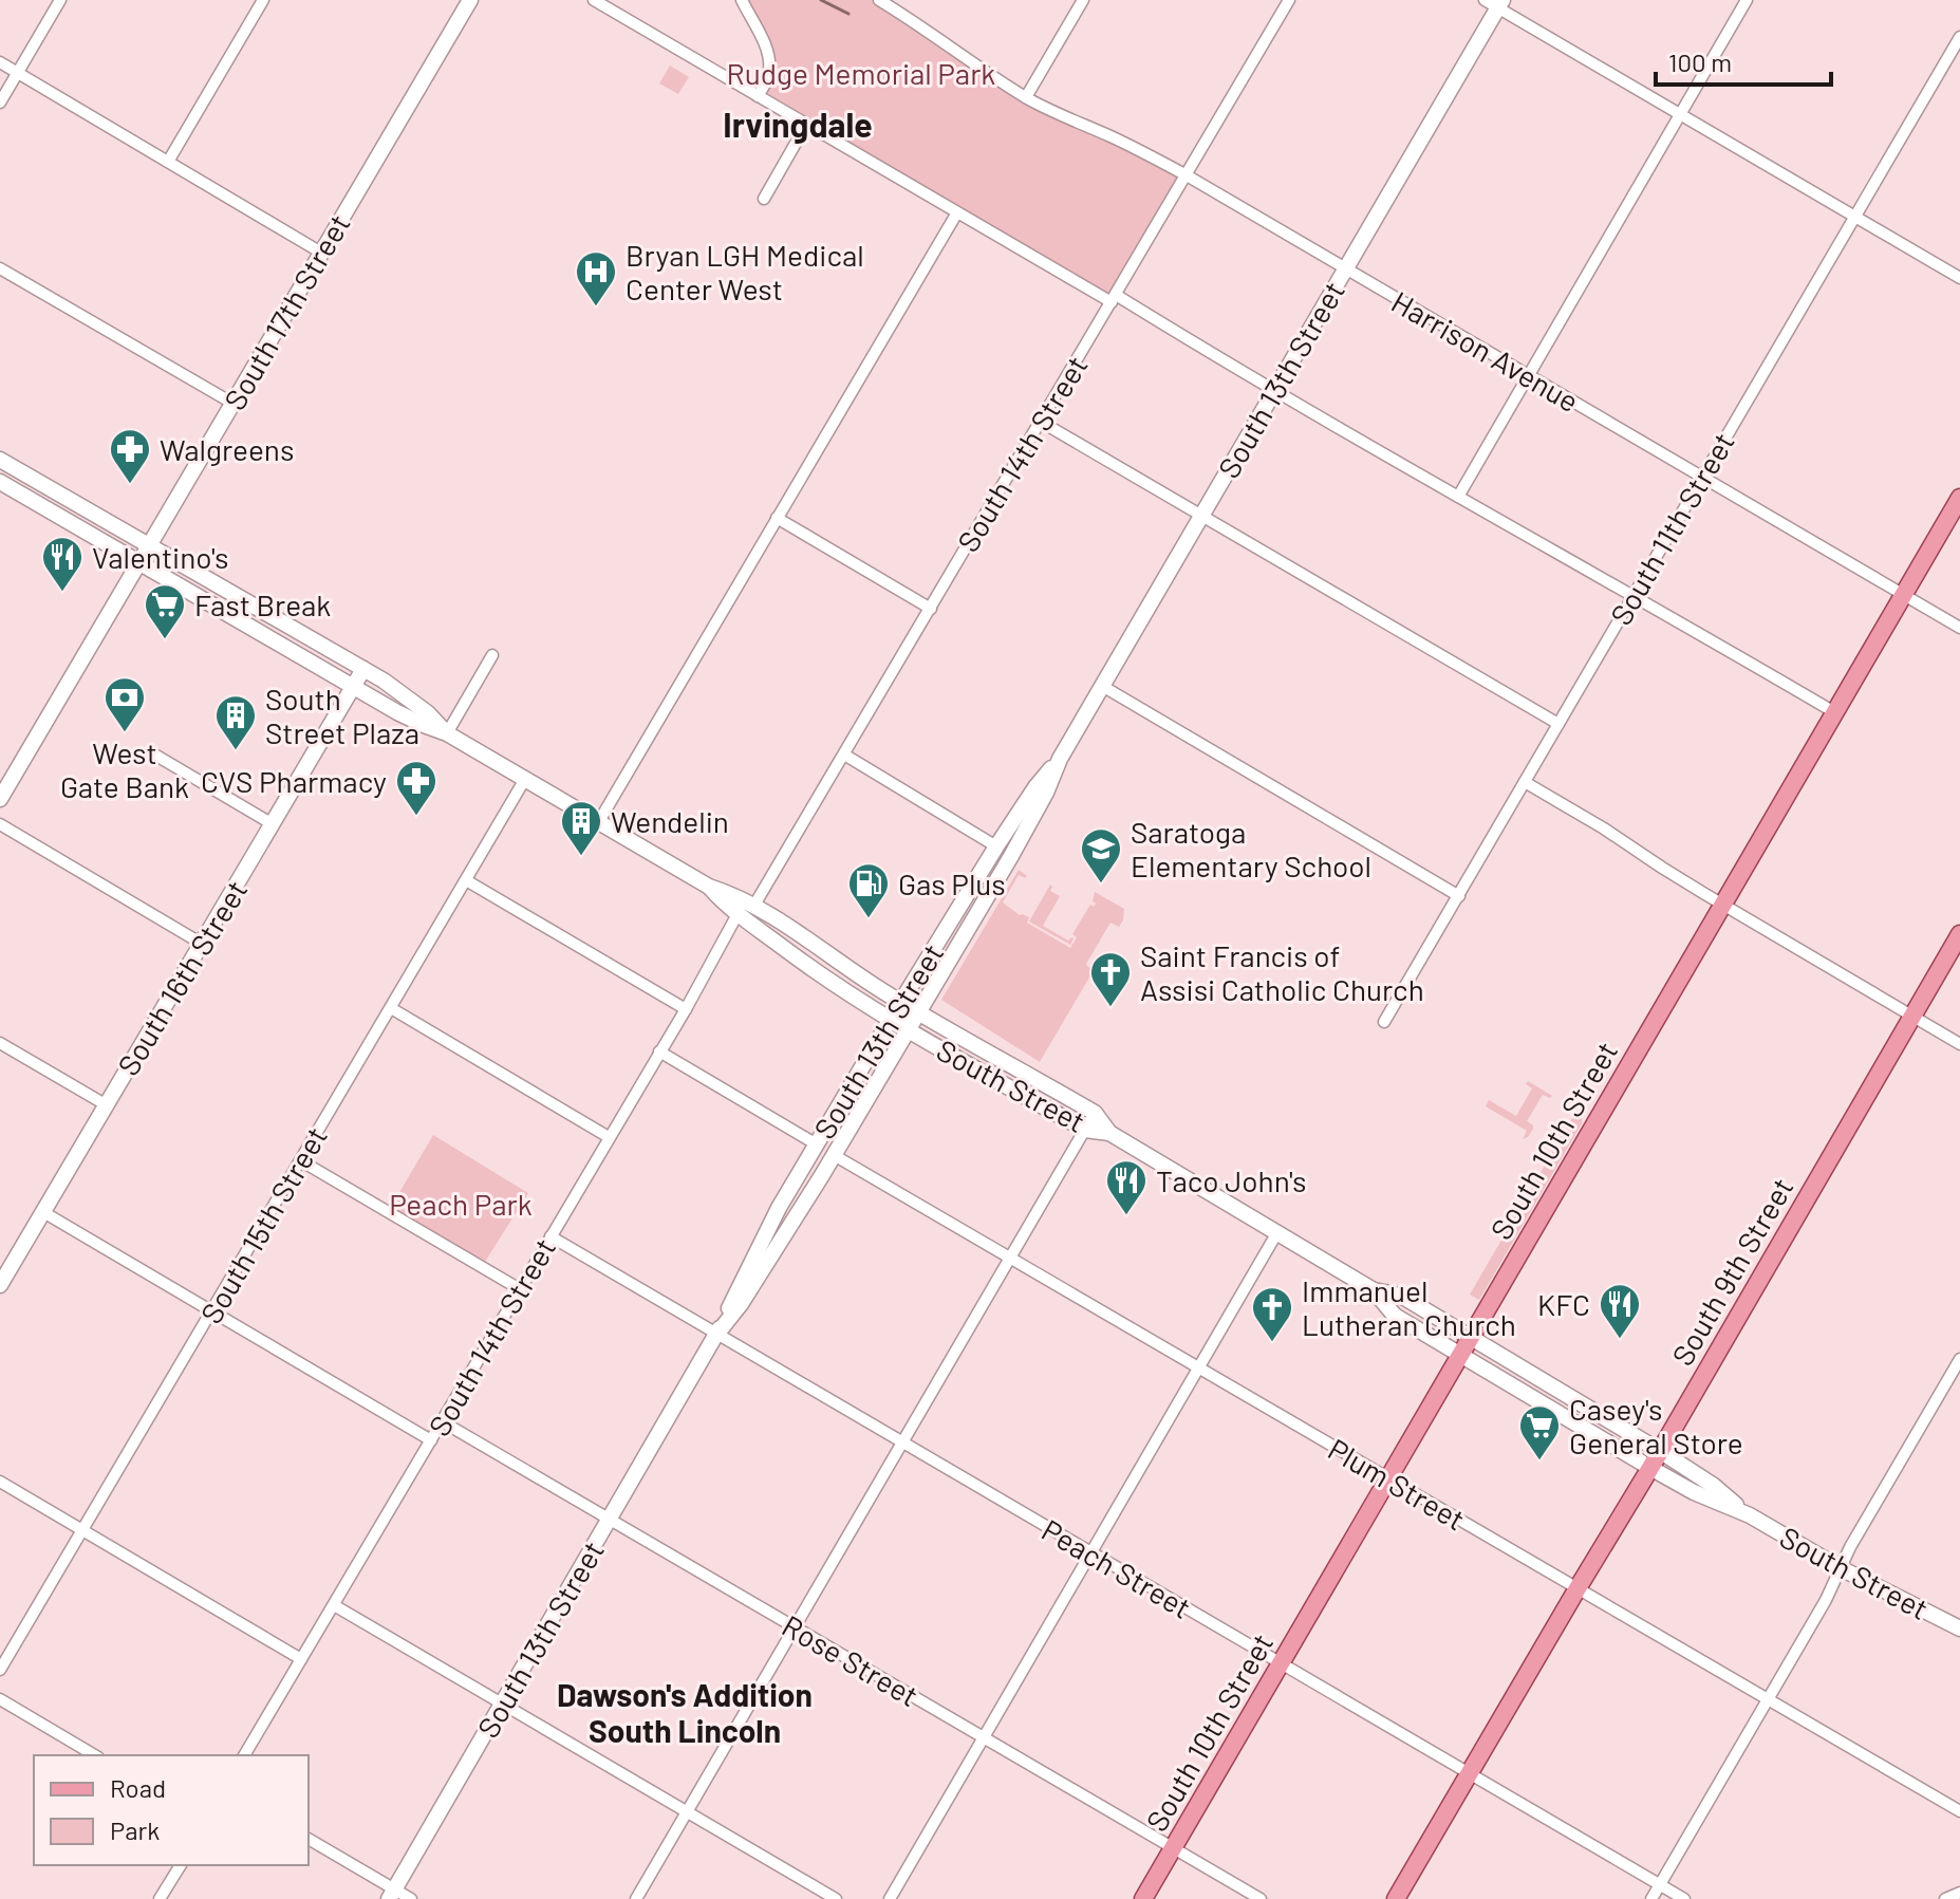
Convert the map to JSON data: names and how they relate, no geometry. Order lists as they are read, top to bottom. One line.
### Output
{"streets":{"main road":["South 17th Street","South 13th Street","South 16th Street","South Street","South 10th Street","South 9th Street"],"street":["Harrison Avenue","South 14th Street","South 11th Street","South 15th Street","Plum Street","Peach Street","Rose Street"]},"crossings":[["South 17th Street","South Street"],["Harrison Avenue","South 13th Street"],["Harrison Avenue","South 14th Street"],["Harrison Avenue","South 11th Street"],["Harrison Avenue","South 10th Street"],["South 13th Street","South Street"],["South 13th Street","Plum Street"],["South 13th Street","Peach Street"],["South 13th Street","Rose Street"],["South 14th Street","South Street"],["South 14th Street","Peach Street"],["South 14th Street","Rose Street"],["South 16th Street","South Street"],["South Street","South 10th Street"],["South Street","South 15th Street"],["South Street","South 9th Street"],["South 10th Street","Plum Street"],["South 10th Street","Peach Street"],["South 10th Street","Rose Street"],["South 9th Street","Plum Street"],["South 9th Street","Peach Street"]],"districts":["Irvingdale","Dawson's Addition South Lincoln"],"parks":["Rudge Memorial Park","Peach Park"],"places":{"hospital":["Bryan LGH Medical Center West"],"pharmacy":["Walgreens","CVS Pharmacy"],"restaurant":["Valentino's","Taco John's","KFC"],"supermarket":["Fast Break","Casey's General Store"],"bank":["West Gate Bank"],"building":["South Street Plaza","Wendelin"],"school or university":["Saratoga Elementary School"],"fuel station":["Gas Plus"],"church":["Saint Francis of Assisi Catholic Church","Immanuel Lutheran Church"]},"legend":["Road","Park"],"scale_bar":"100 m"}
